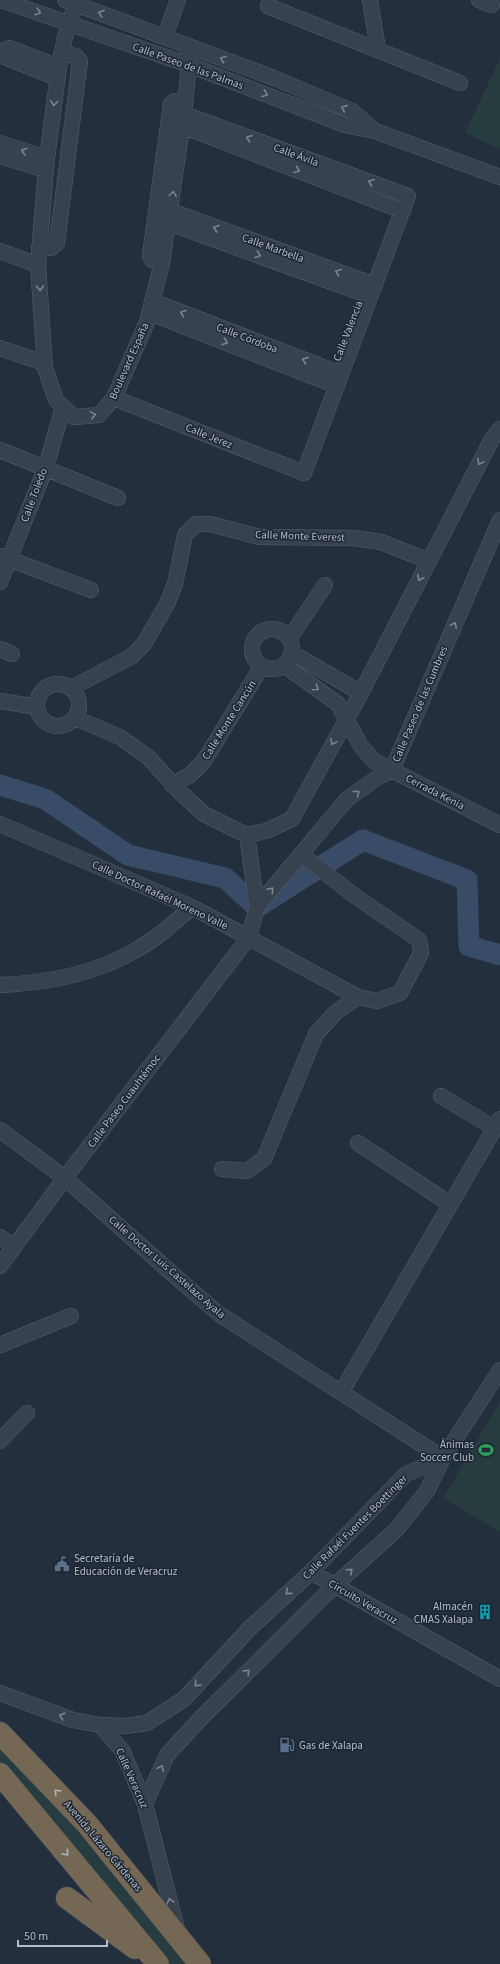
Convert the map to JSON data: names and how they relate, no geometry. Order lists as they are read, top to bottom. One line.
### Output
{"streets":{"highway":["Avenida Lázaro Cárdenas"],"street":["Calle Paseo de las Palmas","Calle Ávila","Calle Marbella","Calle Valencia","Calle Córdoba","Boulevard España","Calle Jerez","Calle Toledo","Calle Monte Everest","Calle Paseo de las Cumbres","Calle Monte Cancún","Cerrada Kenia","Calle Doctor Rafaél Moreno Valle","Calle Paseo Cuauhtémoc","Calle Doctor Luis Castelazo Ayala","Calle Rafaél Fuentes Boettinger","Circuito Veracruz","Calle Veracruz"]},"crossings":[["Calle Paseo de las Palmas","Boulevard España"],["Calle Ávila","Calle Valencia"],["Calle Ávila","Boulevard España"],["Calle Marbella","Calle Valencia"],["Calle Marbella","Boulevard España"],["Calle Valencia","Calle Córdoba"],["Calle Valencia","Calle Jerez"],["Calle Córdoba","Boulevard España"],["Boulevard España","Calle Jerez"],["Boulevard España","Calle Toledo"],["Calle Paseo de las Cumbres","Cerrada Kenia"],["Calle Paseo de las Cumbres","Calle Doctor Rafaél Moreno Valle"],["Calle Paseo de las Cumbres","Calle Paseo Cuauhtémoc"],["Calle Doctor Rafaél Moreno Valle","Calle Paseo Cuauhtémoc"],["Calle Paseo Cuauhtémoc","Calle Doctor Luis Castelazo Ayala"],["Calle Doctor Luis Castelazo Ayala","Calle Rafaél Fuentes Boettinger"],["Calle Rafaél Fuentes Boettinger","Circuito Veracruz"],["Calle Rafaél Fuentes Boettinger","Calle Veracruz"],["Calle Veracruz","Avenida Lázaro Cárdenas"]],"one_way":["Calle Veracruz"],"places":{"sports":["Ánimas Soccer Club"],"public building":["Secretaría de Educación de Veracruz"],"building":["Almacén CMAS Xalapa"],"fuel station":["Gas de Xalapa"]},"scale_bar":"50 m"}
